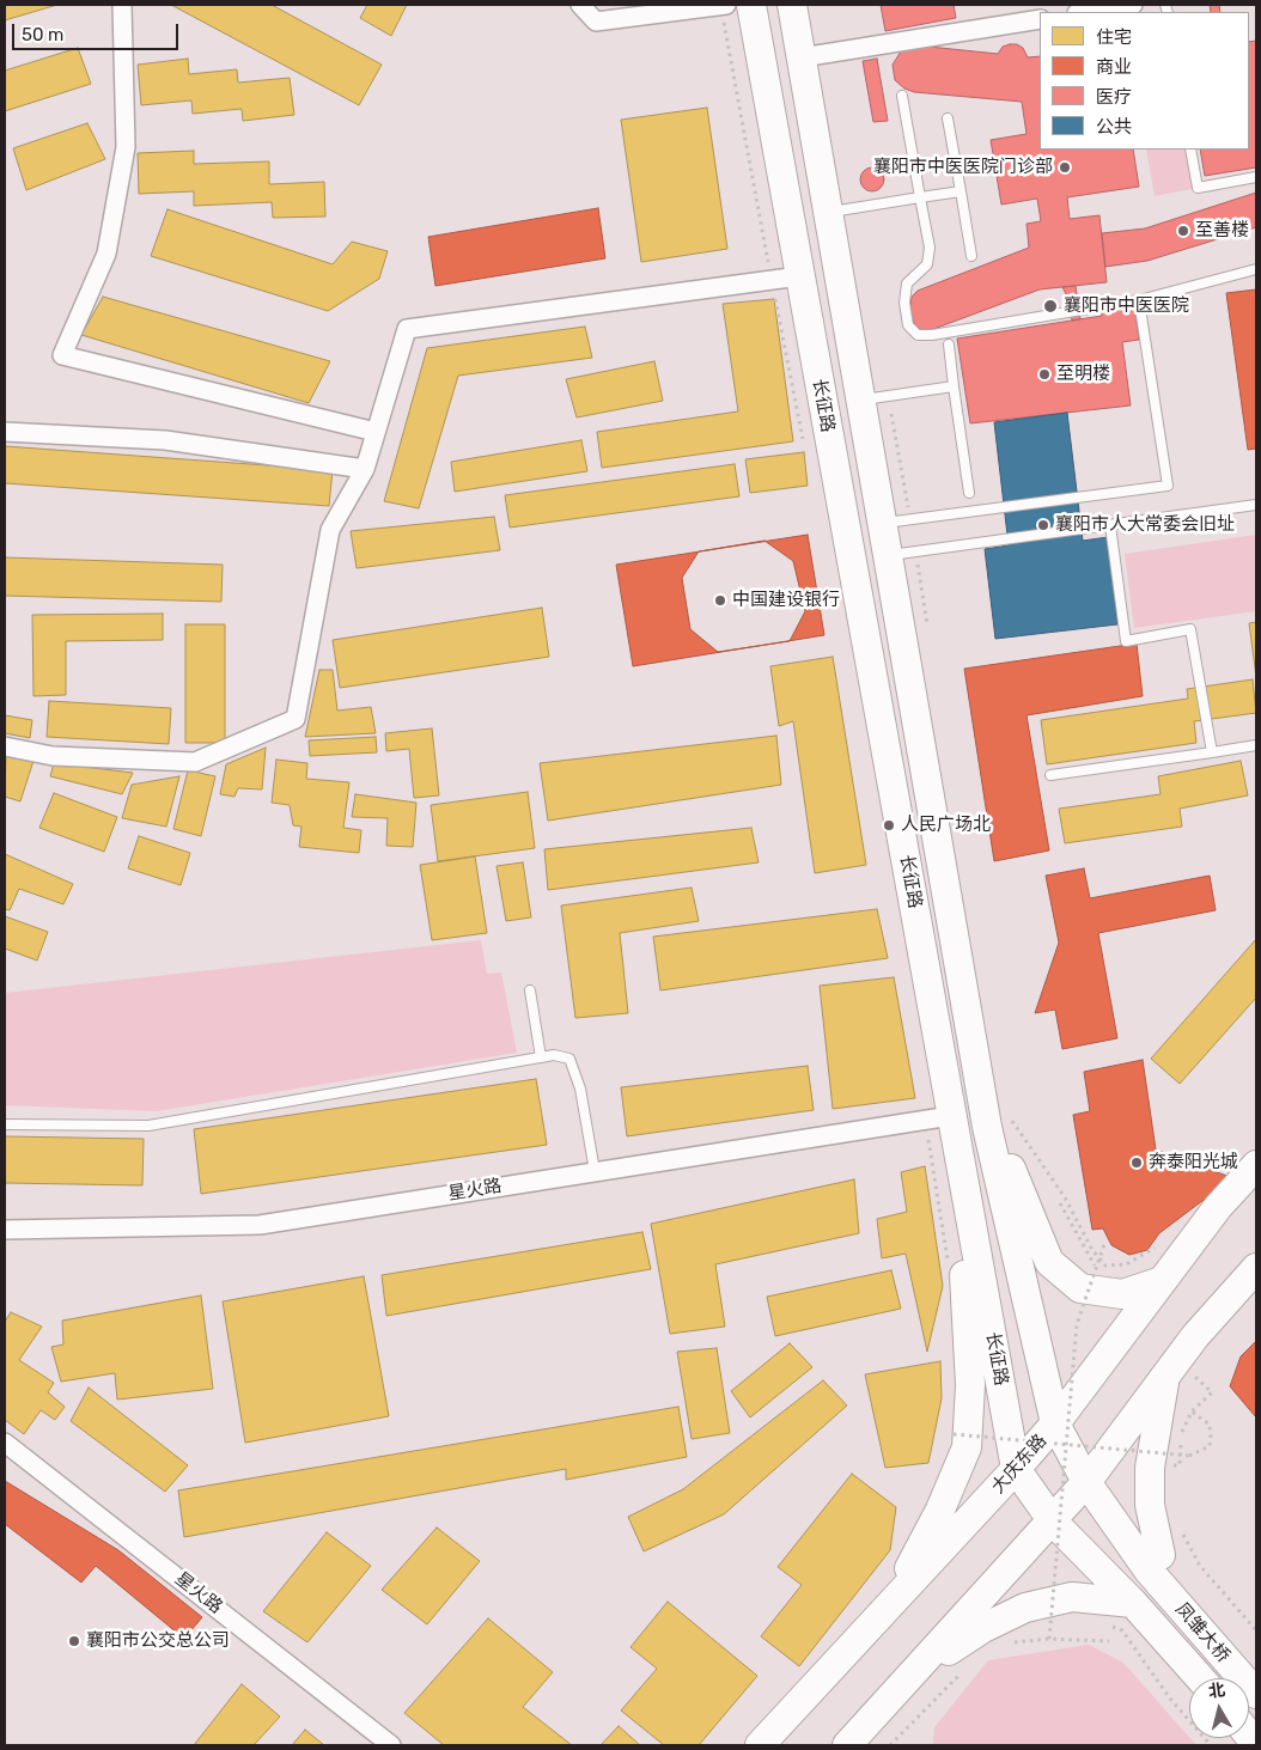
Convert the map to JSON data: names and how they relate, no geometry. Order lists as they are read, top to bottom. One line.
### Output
{"streets":{"main road":["长征路","大庆东路","凤雏大桥"],"street":["星火路"]},"crossings":[["长征路","大庆东路"],["长征路","凤雏大桥"]],"places":["襄阳市中医医院门诊部","至善楼","襄阳市中医医院","至明楼","襄阳市人大常委会旧址","中国建设银行","人民广场北","奔泰阳光城","襄阳市公交总公司"],"legend":["住宅","商业","医疗","公共"],"scale_bar":"50 m","north":"top"}
